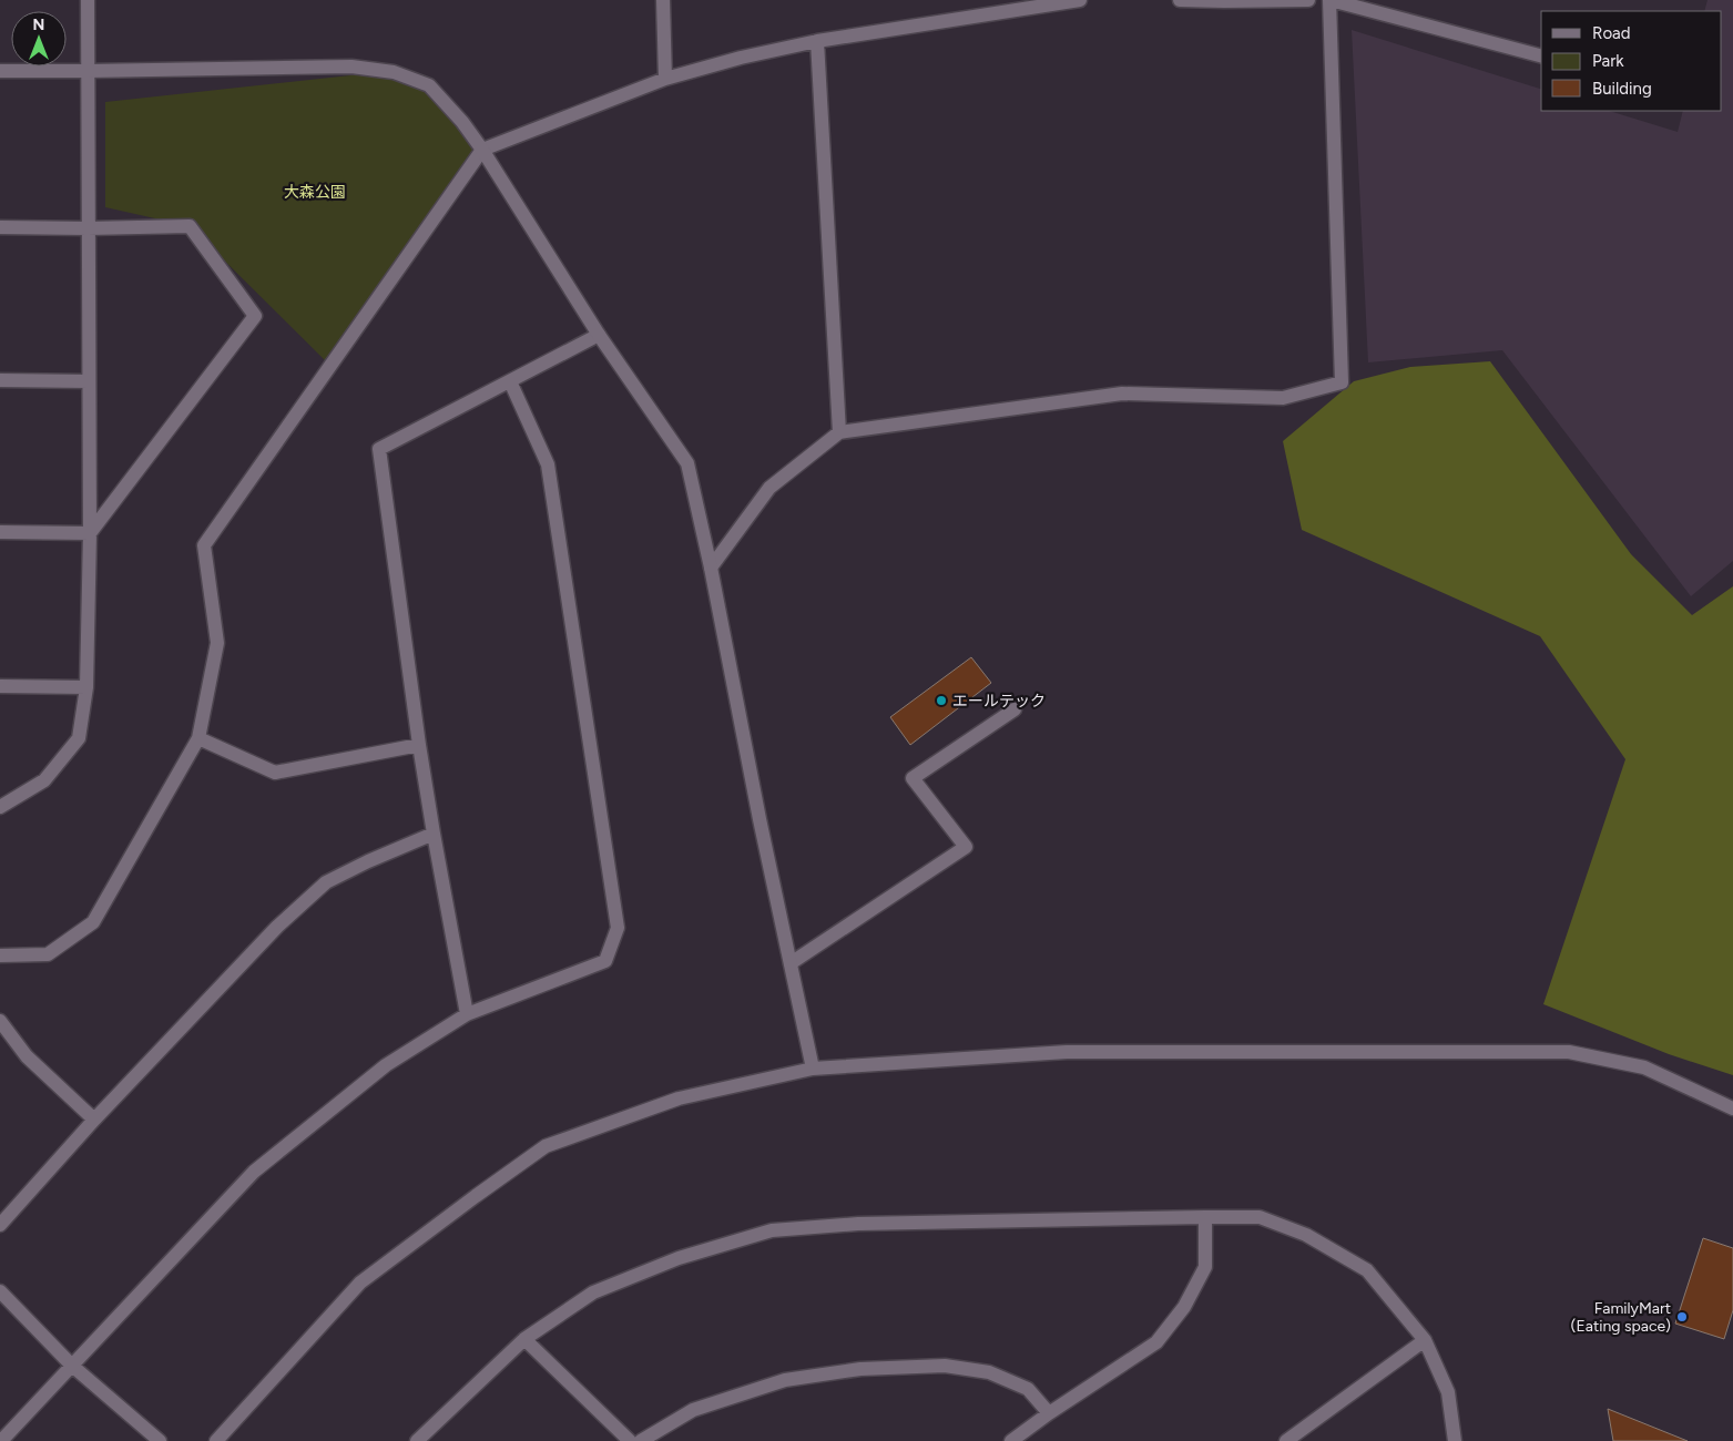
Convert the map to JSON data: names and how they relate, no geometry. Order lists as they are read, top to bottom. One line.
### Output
{"parks":["大森公園"],"places":["エールテック","FamilyMart (Eating space)"],"legend":["Road","Park","Building"],"north":"top"}
